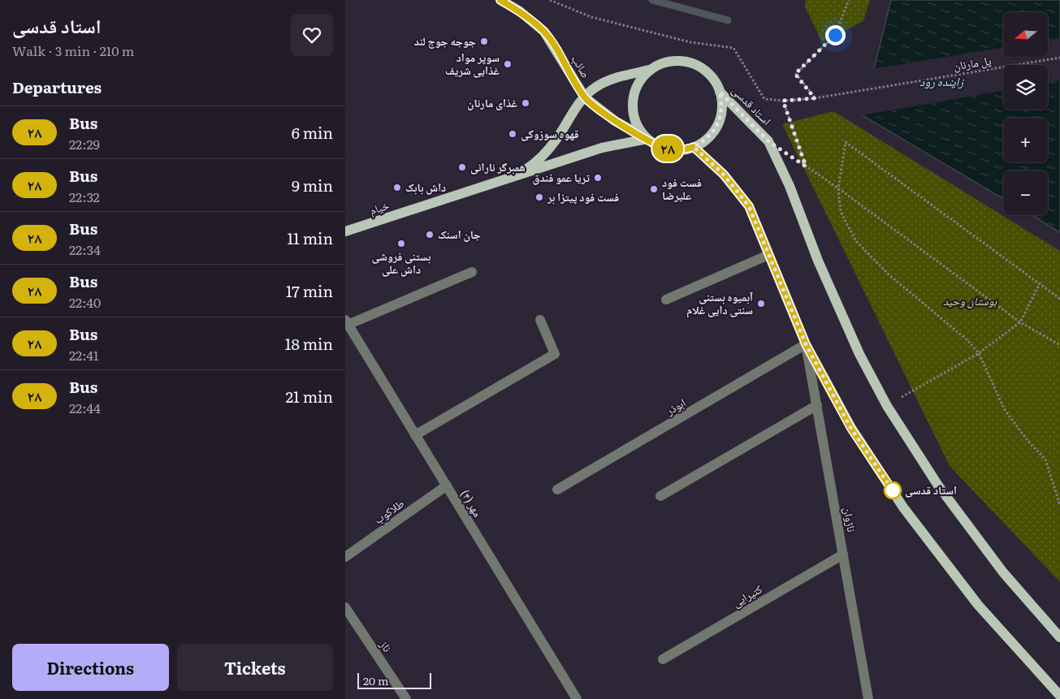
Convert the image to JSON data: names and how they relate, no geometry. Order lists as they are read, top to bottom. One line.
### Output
{"streets":{"main road":["صائب","استاد قدسی","خیام"],"street":["ابوذر","مهر (۴)","طلاکوب","ناژوان","کتیرایی","ناز"],"path":["پل مارنان"]},"crossings":[["صائب","استاد قدسی"],["صائب","خیام"],["استاد قدسی","خیام"],["ابوذر","ناژوان"],["مهر (۴)","طلاکوب"],["ناژوان","کتیرایی"]],"water":["زاینده رود"],"parks":["بوستان وحید"],"places":["جوجه جوج لند","سوپر مواد غذایی شریف","غذای مارنان","قهوه سوزوکی","همبرگر نارانی","تریا عمو فندق","داش بابک","فست فود علیرضا","فست فود پیتزا بر","جان اسنک","بستنی فروشی داش علی","آبمیوه بستنی سنتی دایی غلام","استاد قدسی"],"lines":["bus line ۲۸"],"scale_bar":"20 m","north":"left","page":{"heading":[["استاد قدسی","Walk · 3 min · 210 m"],"Departures"],"on_map":"۲۸","map_buttons":["+","−"],"list":[{"mark":"۲۸","name":"Bus","note":"22:29","value":"6 min"},{"mark":"۲۸","name":"Bus","note":"22:32","value":"9 min"},{"mark":"۲۸","name":"Bus","note":"22:34","value":"11 min"},{"mark":"۲۸","name":"Bus","note":"22:40","value":"17 min"},{"mark":"۲۸","name":"Bus","note":"22:41","value":"18 min"},{"mark":"۲۸","name":"Bus","note":"22:44","value":"21 min"}],"buttons":["Directions","Tickets"],"scale":"20 m"}}
